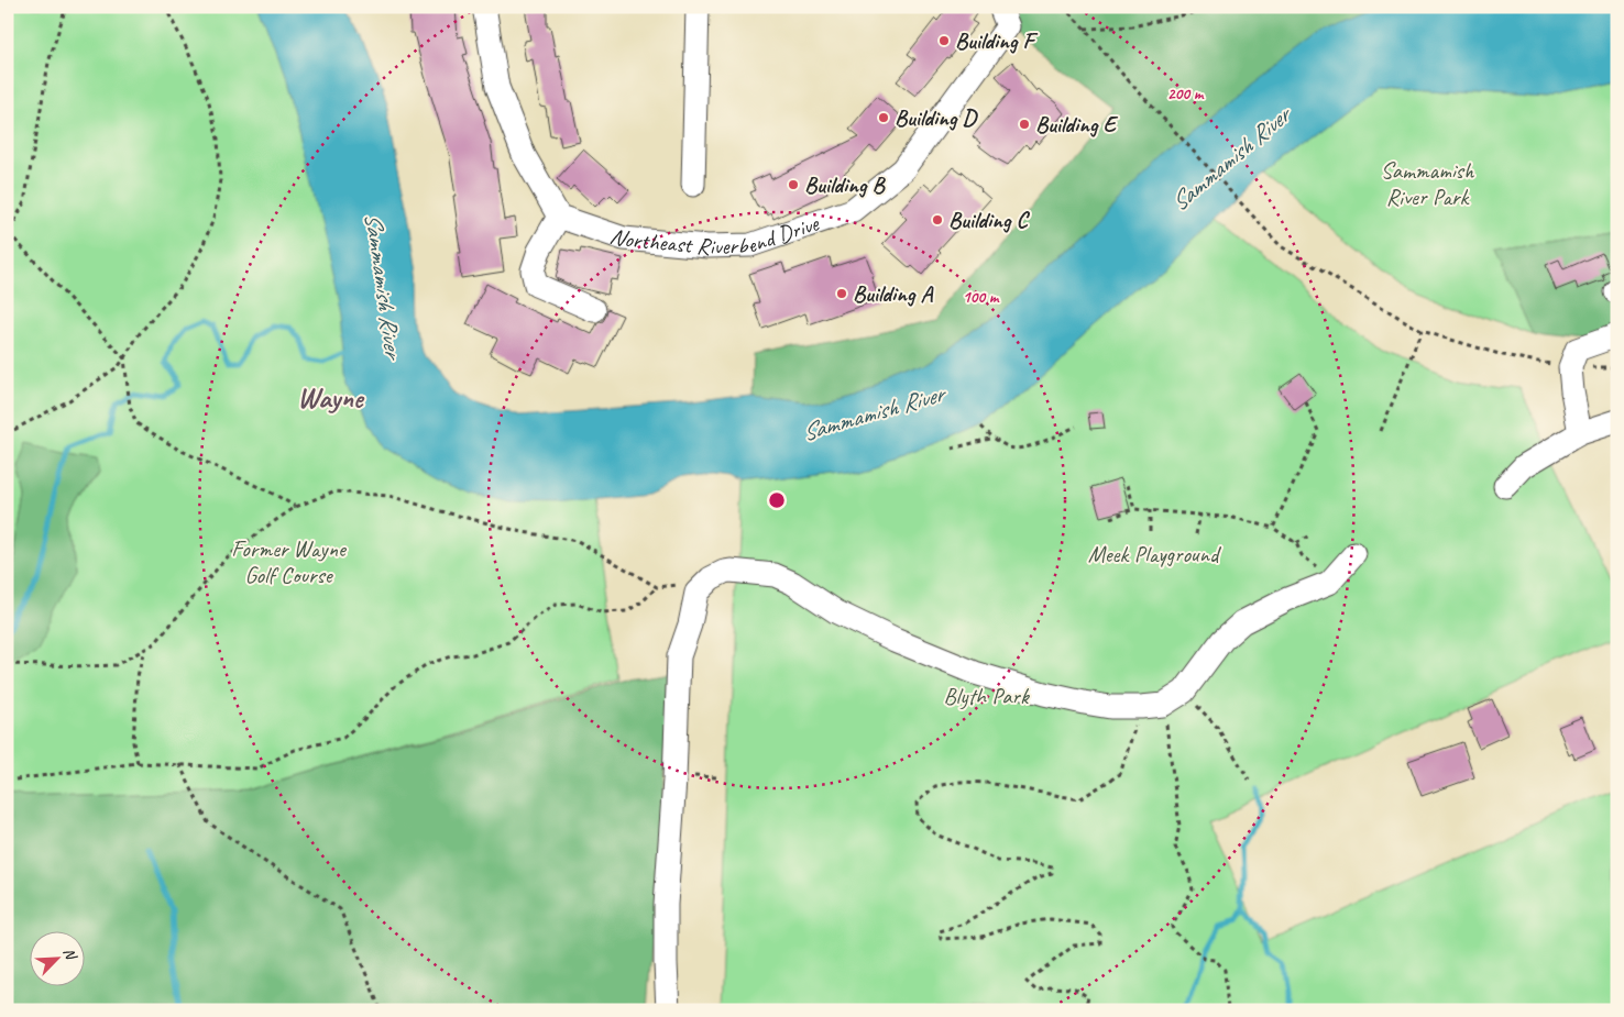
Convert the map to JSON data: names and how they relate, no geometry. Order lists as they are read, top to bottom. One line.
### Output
{"streets":{"street":["Northeast Riverbend Drive"]},"districts":["Wayne"],"water":["Sammamish River"],"parks":["Sammamish River Park","Former Wayne Golf Course","Meek Playground","Blyth Park"],"places":["Building F","Building D","Building E","Building B","Building C","Building A"],"north":"top right","rings":["200 m","100 m"]}
